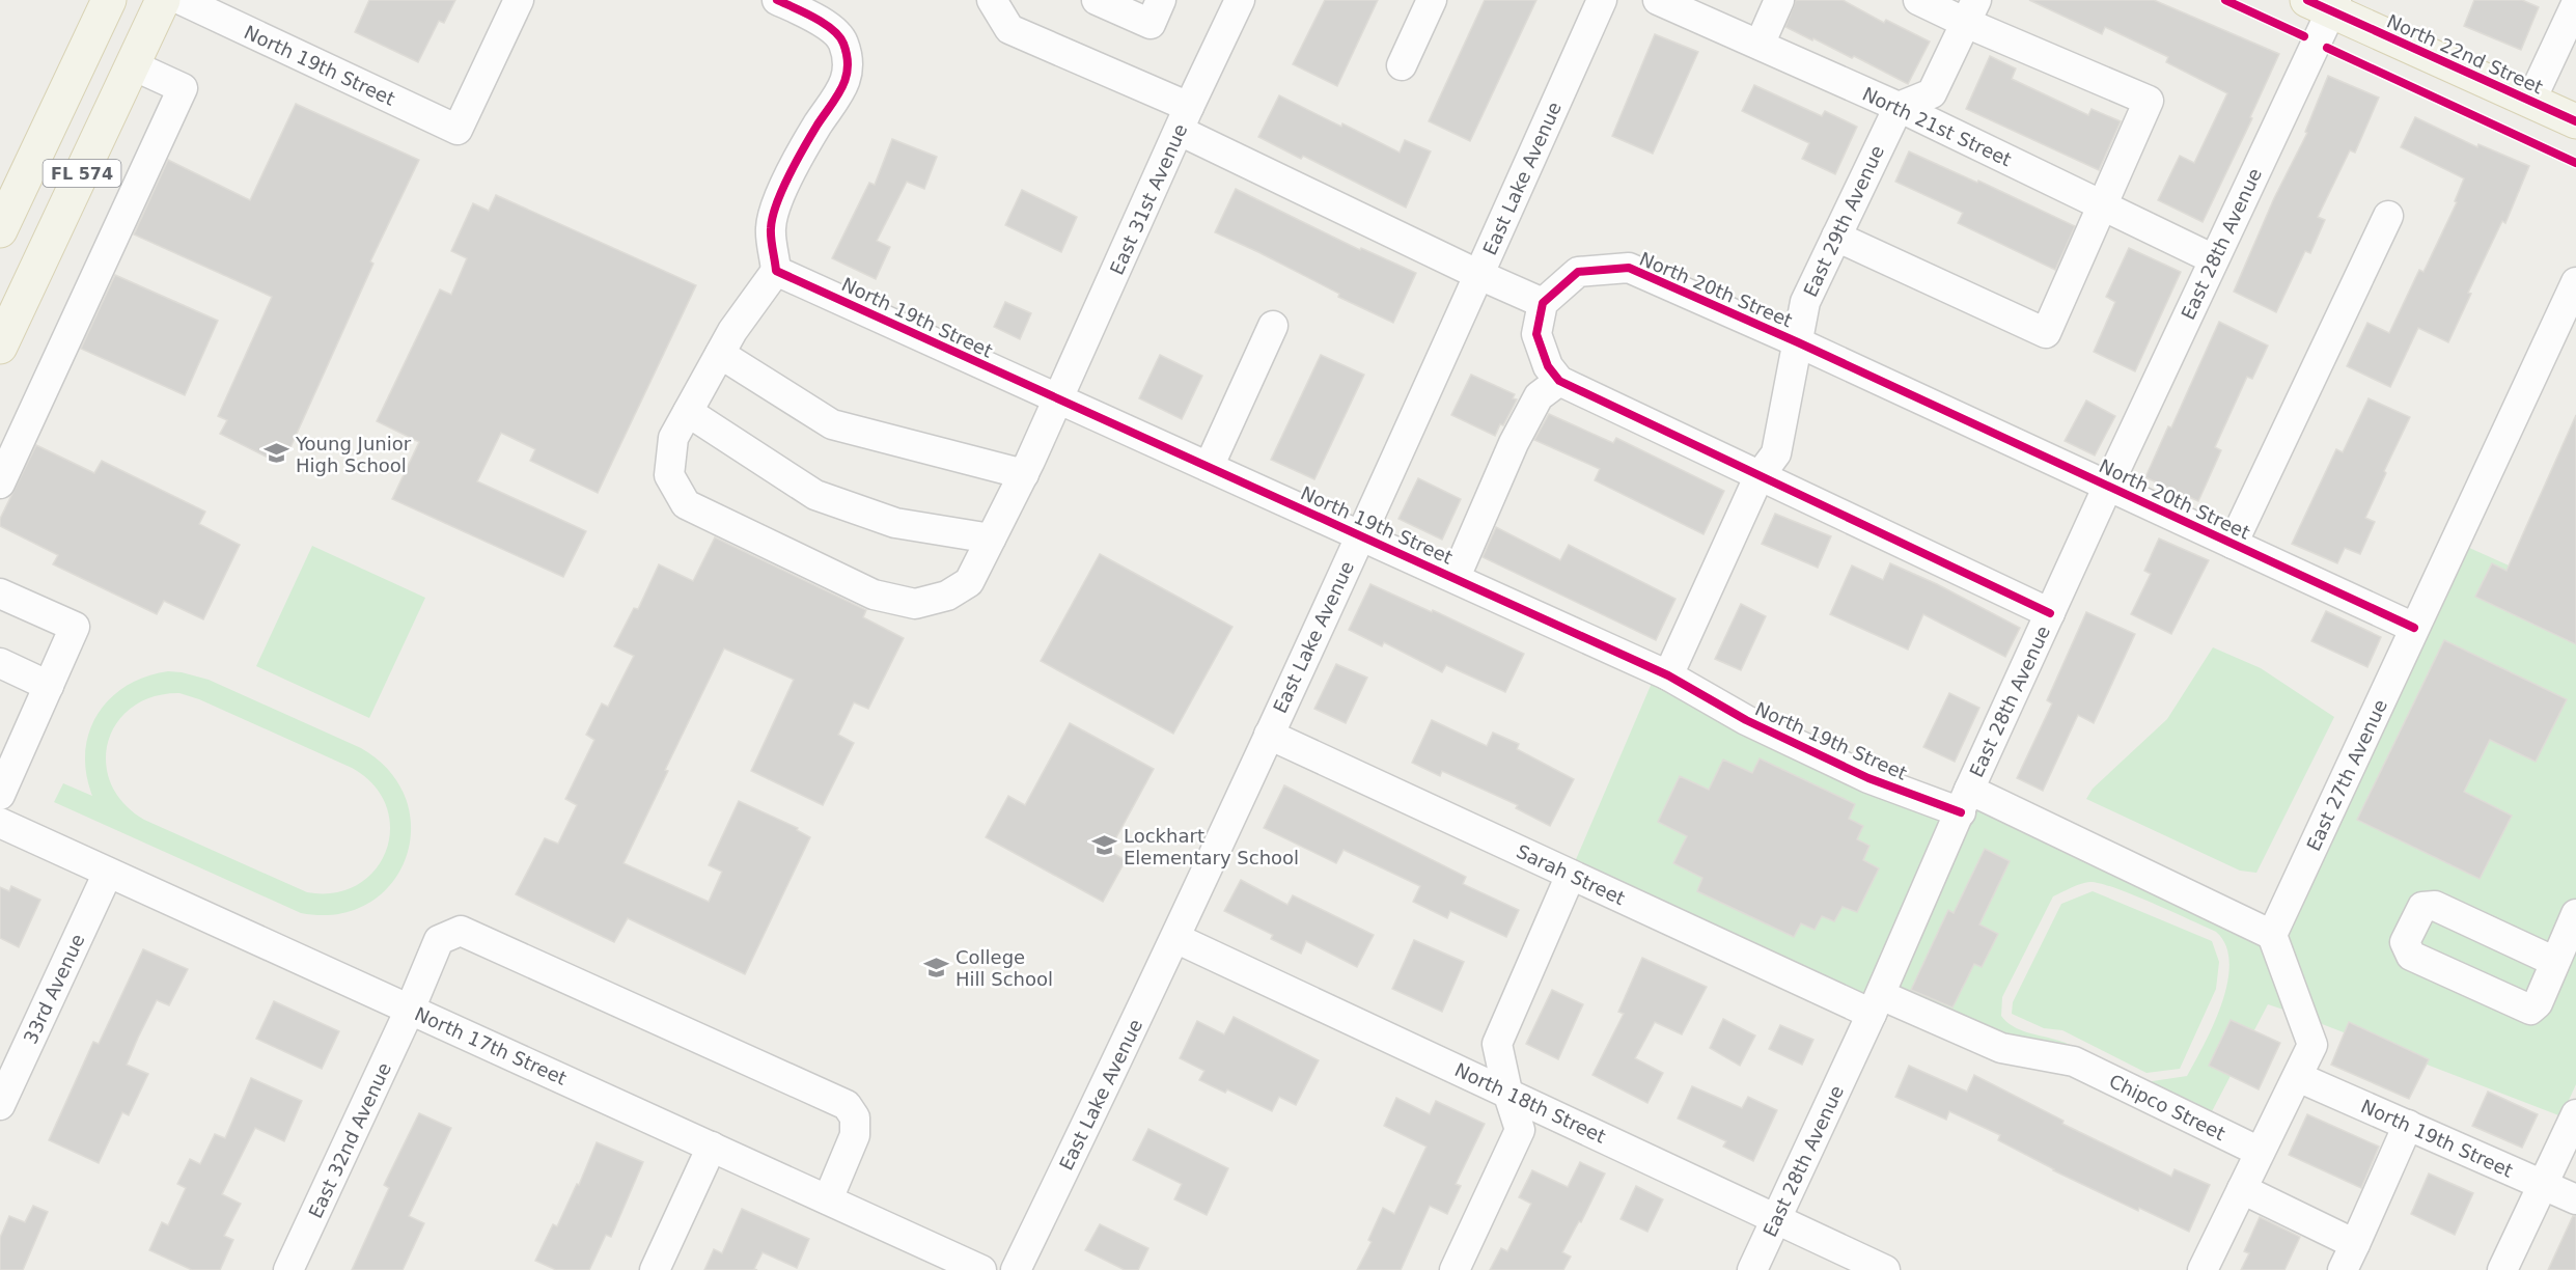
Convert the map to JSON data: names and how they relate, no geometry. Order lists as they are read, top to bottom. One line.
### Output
{"streets":{"main road":["North 22nd Street","FL 574"],"street":["North 19th Street","North 21st Street","East Lake Avenue","East 31st Avenue","East 29th Avenue","East 28th Avenue","North 20th Street","East 27th Avenue","Sarah Street","33rd Avenue","North 17th Street","North 18th Street","Chipco Street","East 32nd Avenue"]},"crossings":[["North 22nd Street","East 28th Avenue"],["North 19th Street","East Lake Avenue"],["North 19th Street","East 31st Avenue"],["North 19th Street","East 29th Avenue"],["North 19th Street","East 28th Avenue"],["North 19th Street","East 27th Avenue"],["North 21st Street","East 29th Avenue"],["North 21st Street","East 28th Avenue"],["East Lake Avenue","Sarah Street"],["East Lake Avenue","North 18th Street"],["East 29th Avenue","North 20th Street"],["East 28th Avenue","North 20th Street"],["East 28th Avenue","Sarah Street"],["East 28th Avenue","North 18th Street"],["North 20th Street","East 27th Avenue"],["Sarah Street","Chipco Street"],["33rd Avenue","North 17th Street"],["North 17th Street","East 32nd Avenue"]],"places":{"school or university":["Young Junior High School","Lockhart Elementary School","College Hill School"]}}
